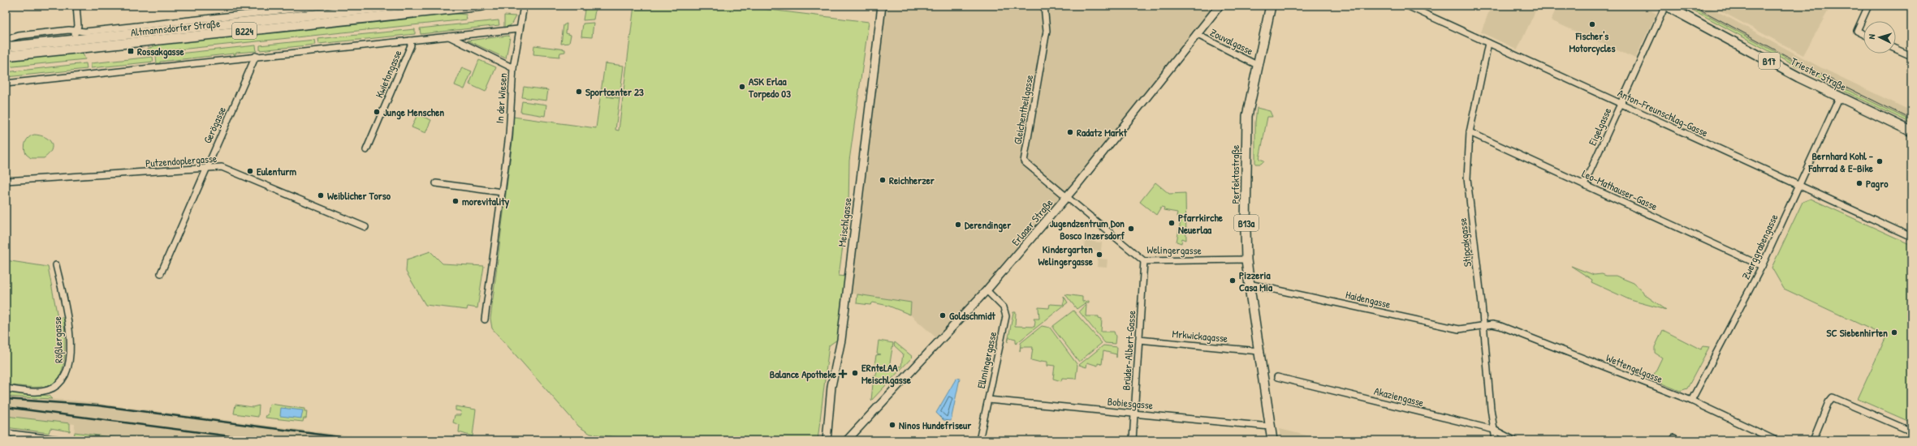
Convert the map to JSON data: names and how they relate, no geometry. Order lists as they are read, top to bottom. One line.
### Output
{"streets":{"main road":["Altmannsdorfer Straße","B224","B17","Triester Straße","Perfektastraße","B13a"],"street":["Zouvalgasse","Kwietongasse","In der Wiesen","Gleichentheilgasse","Anton-Freunschlag-Gasse","Gerögasse","Eigelgasse","Putzendoplergasse","Leo-Mathauser-Gasse","Meischlgasse","Erlaaer Straße","Stipcakgasse","Zwerggrabengasse","Welingergasse","Haidengasse","Mrkwickagasse","Rößlergasse","Brüder-Albert-Gasse","Ellmingergasse","Wettengelgasse","Akaziengasse","Bobiesgasse"]},"crossings":[["Zouvalgasse","Perfektastraße"],["Zouvalgasse","Erlaaer Straße"],["Triester Straße","Eigelgasse"],["Triester Straße","Zwerggrabengasse"],["Gleichentheilgasse","Erlaaer Straße"],["Gleichentheilgasse","Welingergasse"],["Anton-Freunschlag-Gasse","Eigelgasse"],["Anton-Freunschlag-Gasse","Stipcakgasse"],["Anton-Freunschlag-Gasse","Zwerggrabengasse"],["Gerögasse","Putzendoplergasse"],["Eigelgasse","Leo-Mathauser-Gasse"],["Perfektastraße","Welingergasse"],["Perfektastraße","Haidengasse"],["Perfektastraße","Mrkwickagasse"],["Perfektastraße","Bobiesgasse"],["Leo-Mathauser-Gasse","Stipcakgasse"],["Leo-Mathauser-Gasse","Zwerggrabengasse"],["Erlaaer Straße","Welingergasse"],["Erlaaer Straße","Ellmingergasse"],["Stipcakgasse","Haidengasse"],["Stipcakgasse","Wettengelgasse"],["Stipcakgasse","Akaziengasse"],["Zwerggrabengasse","Wettengelgasse"],["Welingergasse","Brüder-Albert-Gasse"],["Haidengasse","Wettengelgasse"],["Mrkwickagasse","Brüder-Albert-Gasse"],["Brüder-Albert-Gasse","Bobiesgasse"],["Ellmingergasse","Bobiesgasse"]],"places":{"other":["Fischer's Motorcycles","ASK Erlaa Torpedo 03","Sportcenter 23","Junge Menschen","Radatz Markt","Bernhard Kohl - Fahrrad & E-Bike","Eulenturm","Reichherzer","Pagro","Weiblicher Torso","morevitality","Pfarrkirche Neuerlaa","Derendinger","Jugendzentrum Don Bosco Inzersdorf","Kindergarten Welingergasse","Pizzeria Casa Mia","Goldschmidt","SC Siebenhirten","ERnteLAA Meischlgasse","Ninos Hundefriseur"],"transit":["Rossakgasse"],"health":["Balance Apotheke"]},"north":"left"}
